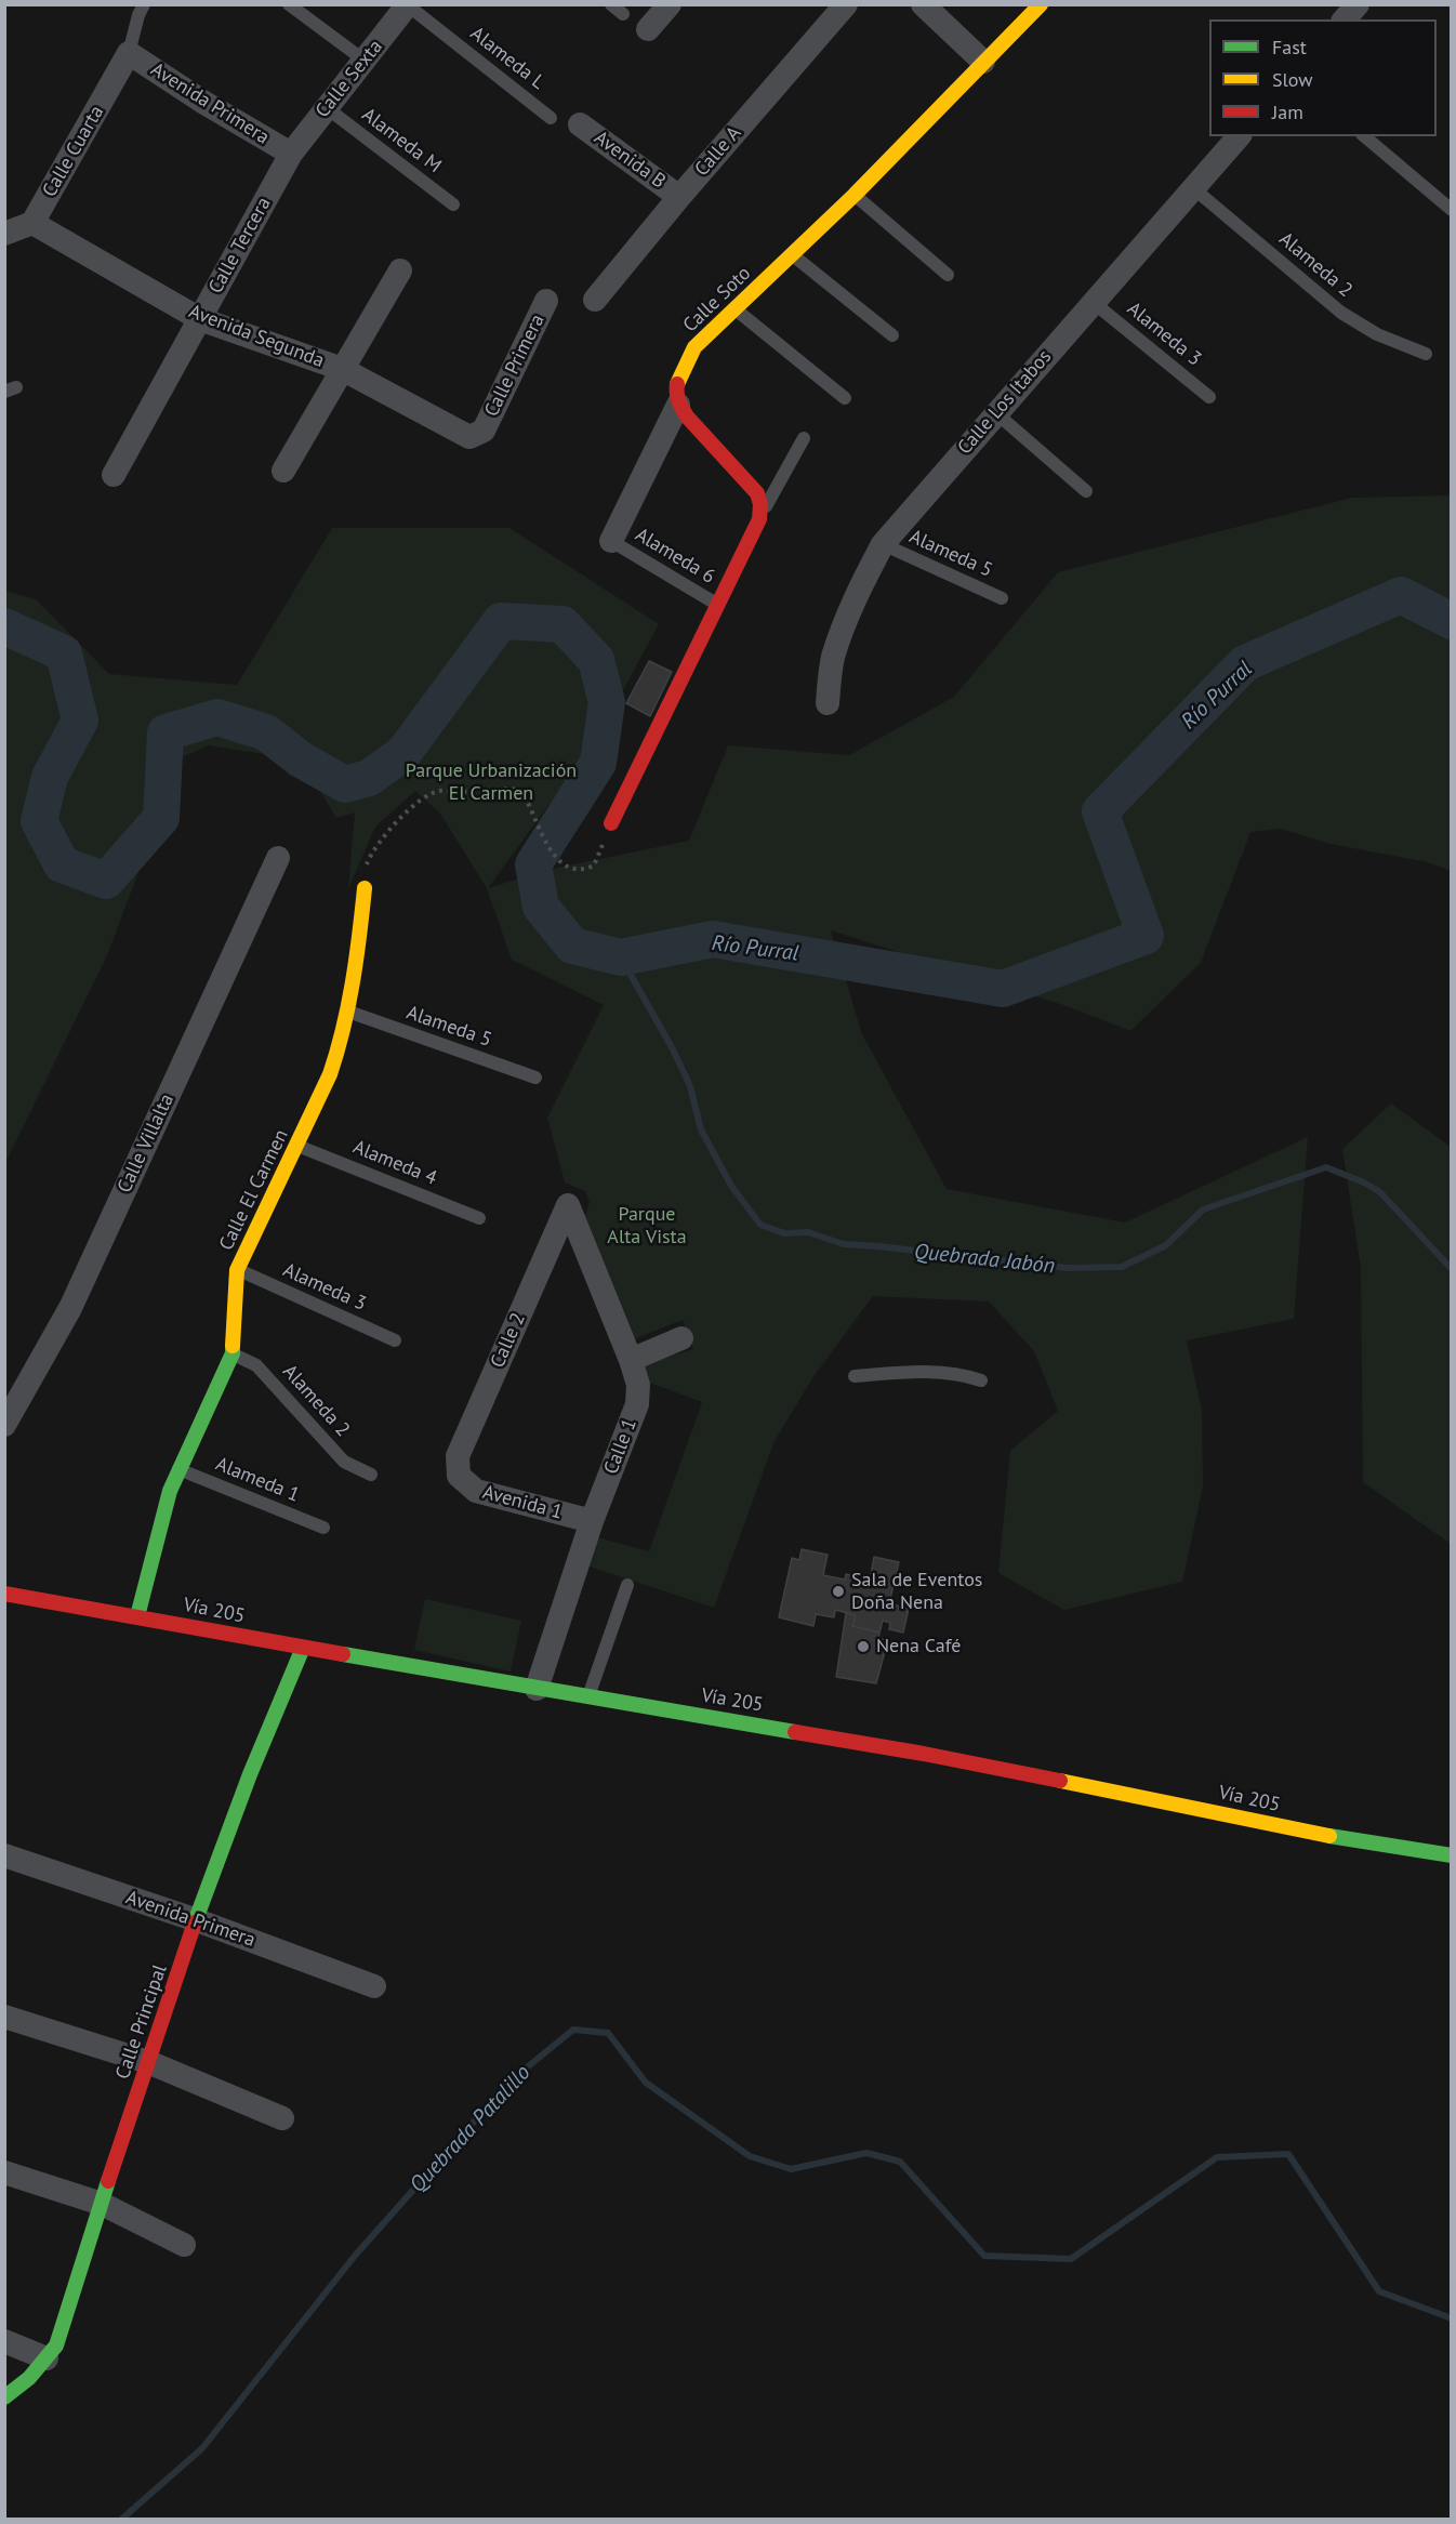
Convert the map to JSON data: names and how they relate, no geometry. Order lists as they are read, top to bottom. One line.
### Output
{"streets":{"street":["Calle Sexta","Avenida Primera","Calle Cuarta","Calle A","Avenida B","Calle Tercera","Calle Soto","Avenida Segunda","Calle Primera","Calle Los Itabos","Calle Villalta","Calle El Carmen","Calle 2","Calle 1","Avenida 1","Vía 205","Calle Principal"],"lane":["Alameda L","Alameda M","Alameda 2","Alameda 3","Alameda 5","Alameda 6","Alameda 4","Alameda 1"]},"crossings":[["Alameda L","Calle Sexta"],["Calle Sexta","Avenida Primera"],["Calle Sexta","Alameda M"],["Calle Sexta","Calle Tercera"],["Avenida Primera","Calle Cuarta"],["Avenida Primera","Calle Tercera"],["Avenida Primera","Calle Principal"],["Calle Cuarta","Avenida Segunda"],["Calle A","Avenida B"],["Calle Tercera","Avenida Segunda"],["Alameda 2","Calle Los Itabos"],["Alameda 2","Calle El Carmen"],["Alameda 3","Calle Los Itabos"],["Alameda 3","Calle El Carmen"],["Avenida Segunda","Calle Primera"],["Calle Los Itabos","Alameda 5"],["Alameda 5","Calle El Carmen"],["Alameda 4","Calle El Carmen"],["Calle El Carmen","Alameda 1"],["Calle El Carmen","Vía 205"],["Calle 2","Calle 1"],["Calle 2","Avenida 1"],["Calle 1","Avenida 1"],["Calle 1","Vía 205"],["Vía 205","Calle Principal"]],"water":["Río Purral","Quebrada Jabón","Quebrada Patalillo"],"parks":["Parque Urbanización El Carmen","Parque Alta Vista"],"places":["Sala de Eventos Doña Nena","Nena Café"],"legend":["Fast","Slow","Jam"]}
